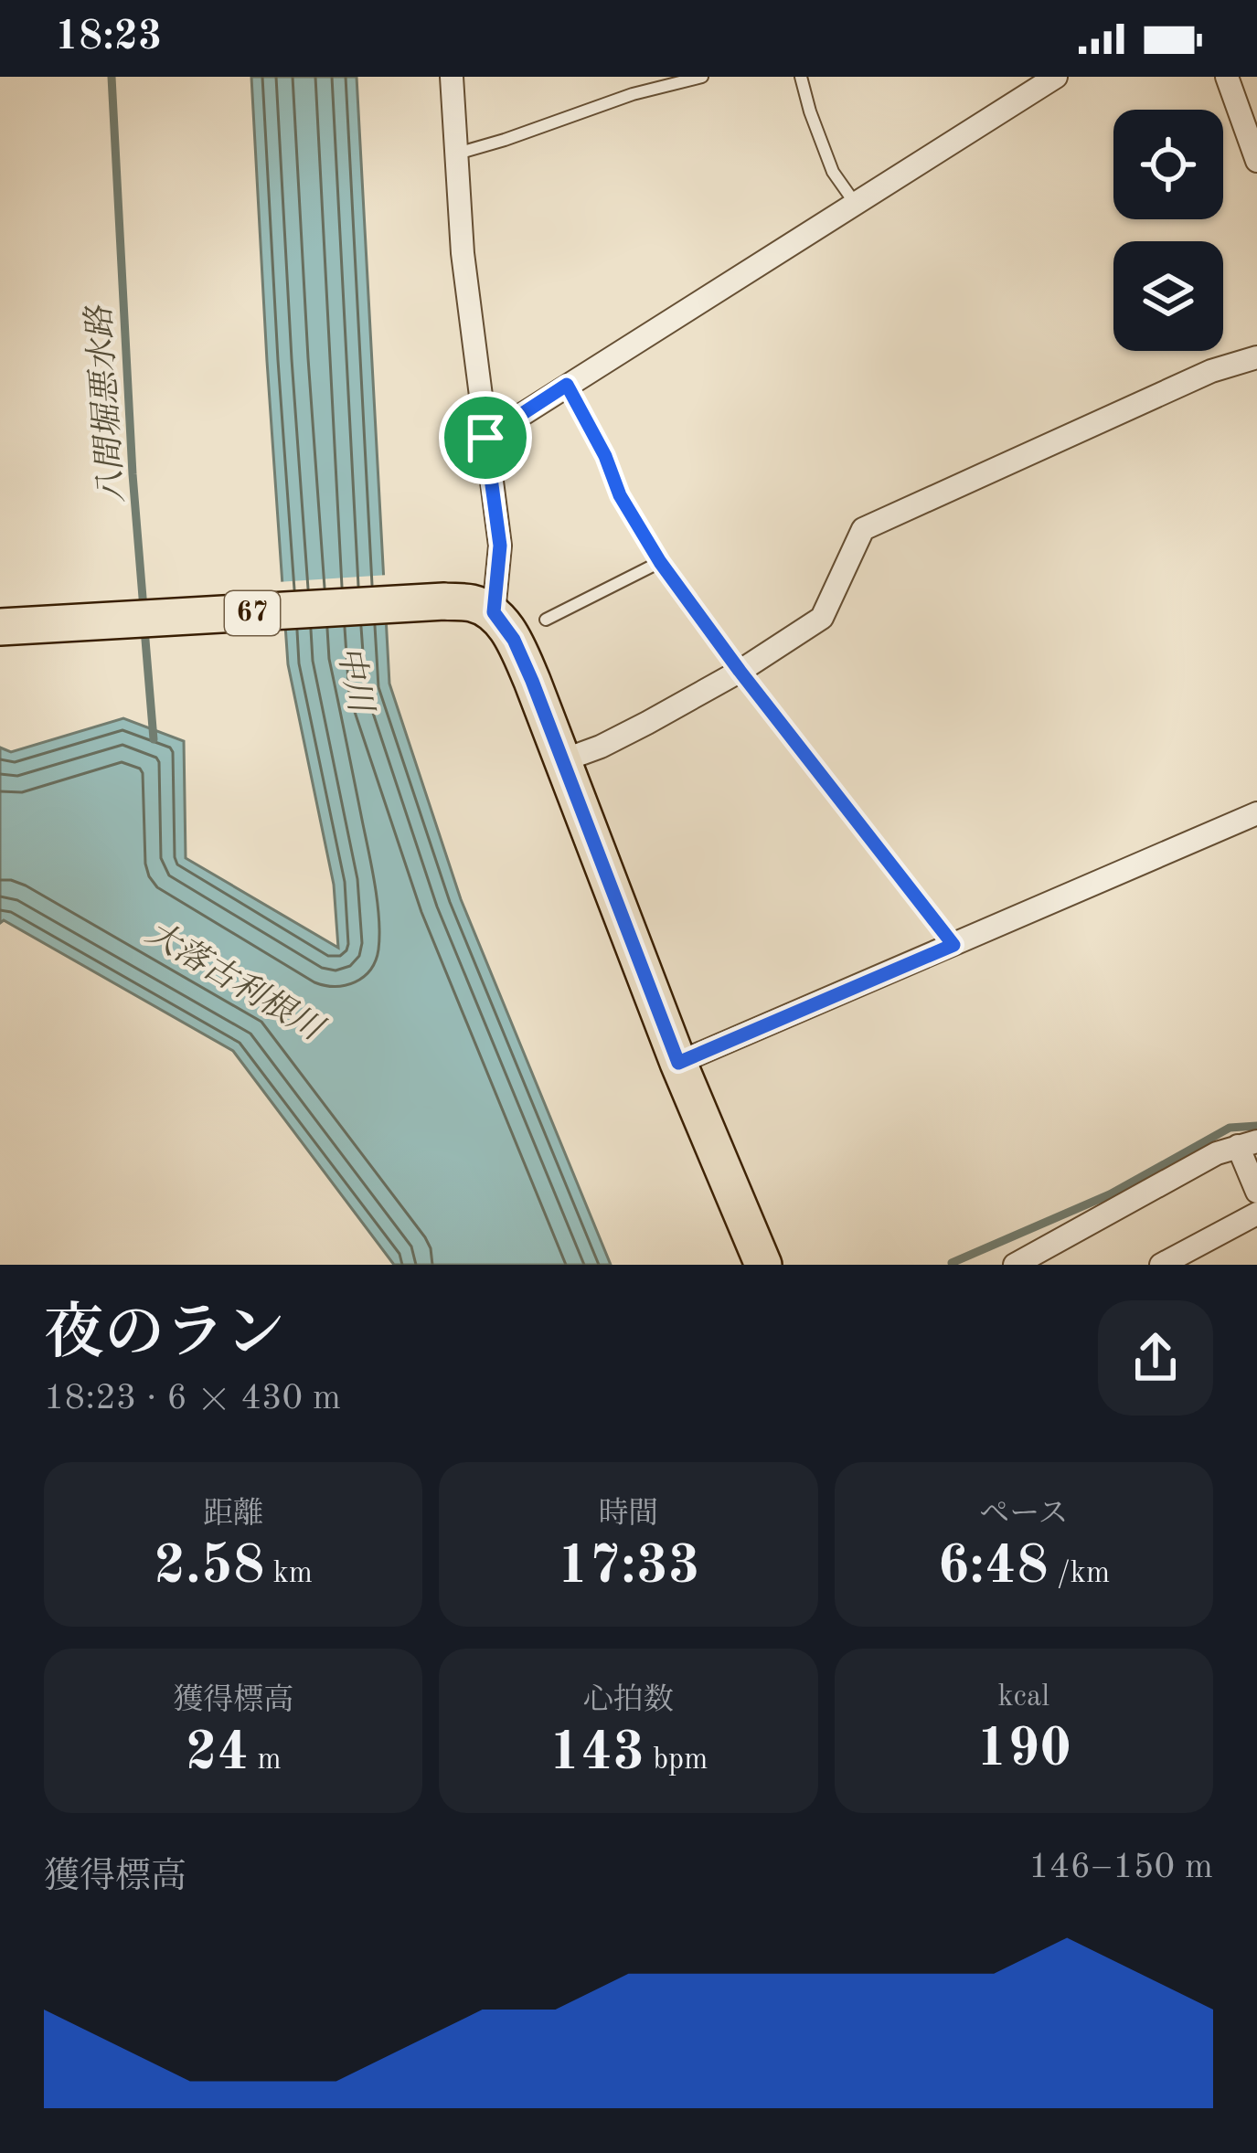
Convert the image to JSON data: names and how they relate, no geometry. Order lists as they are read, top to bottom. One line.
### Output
{"streets":{"main road":["67"]},"water":["八間堀悪水路","中川","大落古利根川"],"page":{"status":"18:23","heading":["夜のラン","18:23 · 6 × 430 m"],"stats":[["距離","2.58 km"],["時間","17:33"],["ペース","6:48 /km"],["獲得標高","24 m"],["心拍数","143 bpm"],["kcal","190"]],"chart":["獲得標高","146–150 m"]}}
